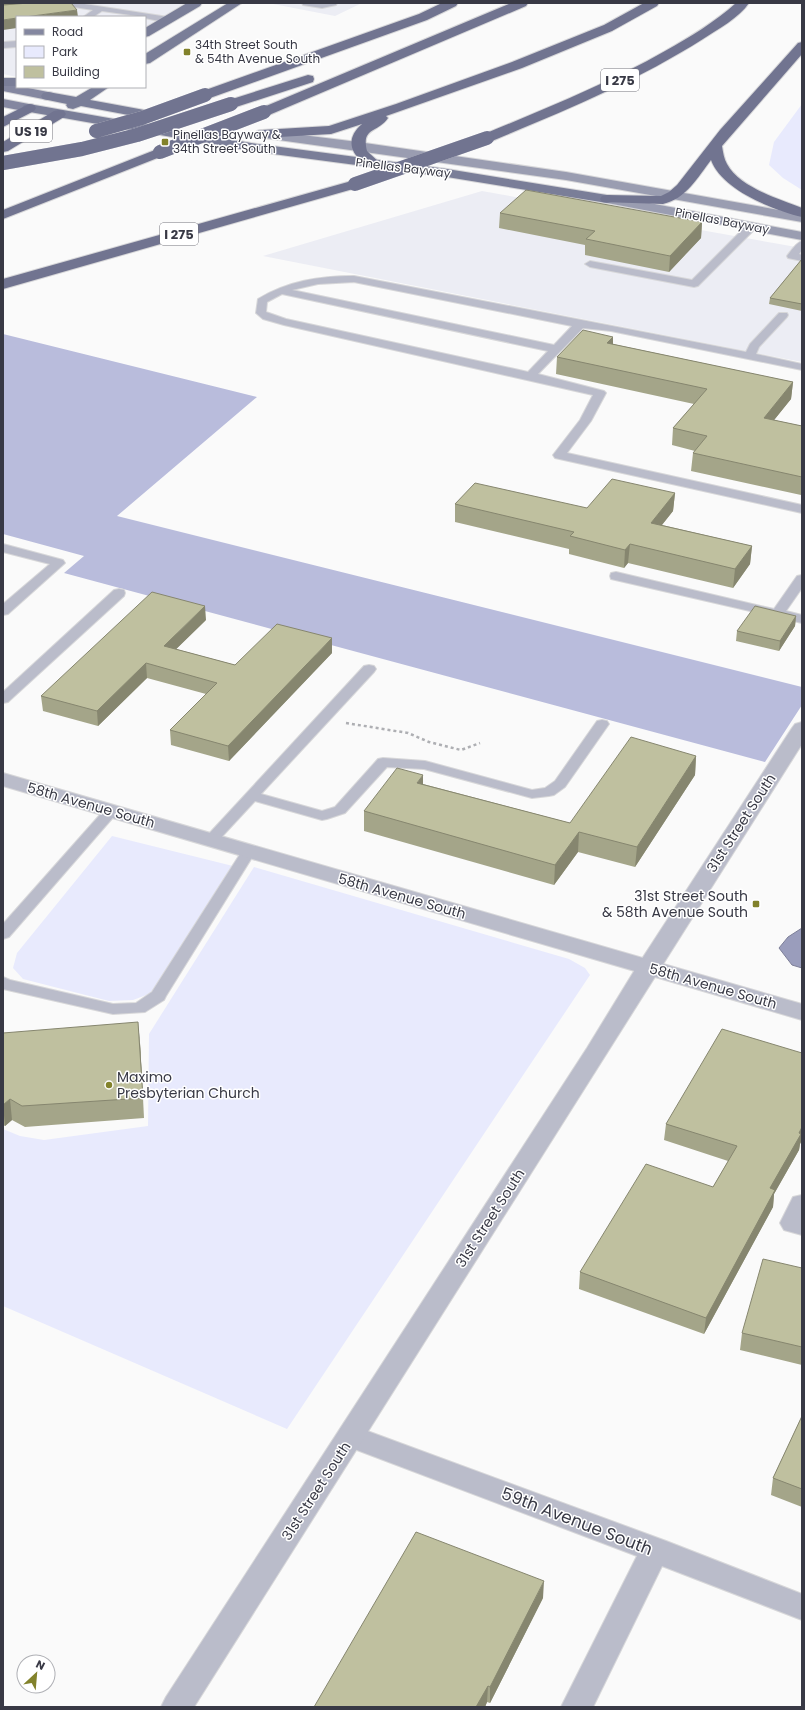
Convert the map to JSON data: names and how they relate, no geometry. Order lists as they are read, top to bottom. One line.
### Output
{"streets":{"highway":["I 275","US 19","Pinellas Bayway"],"street":["58th Avenue South","31st Street South","59th Avenue South"]},"crossings":[["US 19","Pinellas Bayway"],["58th Avenue South","31st Street South"],["31st Street South","59th Avenue South"]],"places":{"transit":["34th Street South & 54th Avenue South","Pinellas Bayway & 34th Street South","31st Street South & 58th Avenue South"],"other":["Maximo Presbyterian Church"]},"legend":["Road","Park","Building"],"north":"top right"}
